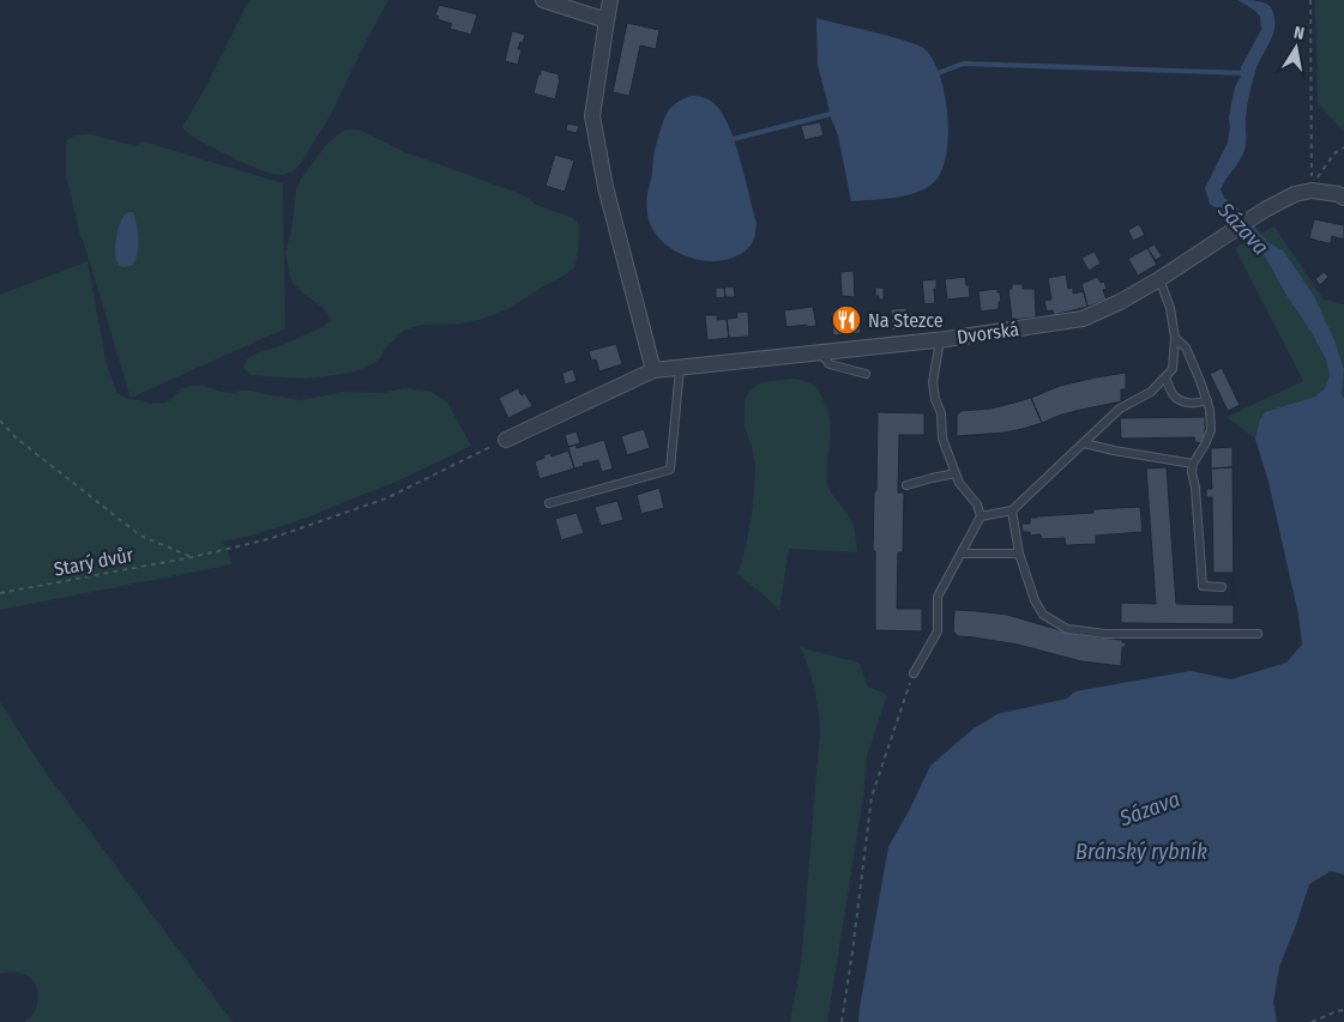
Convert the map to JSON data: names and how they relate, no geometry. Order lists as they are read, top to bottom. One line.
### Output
{"streets":{"street":["Dvorská"],"path":["Starý dvůr"]},"crossings":[["Dvorská","Starý dvůr"]],"water":["Sázava","Bránský rybník"],"places":{"restaurant":["Na Stezce"]},"north":"top"}
